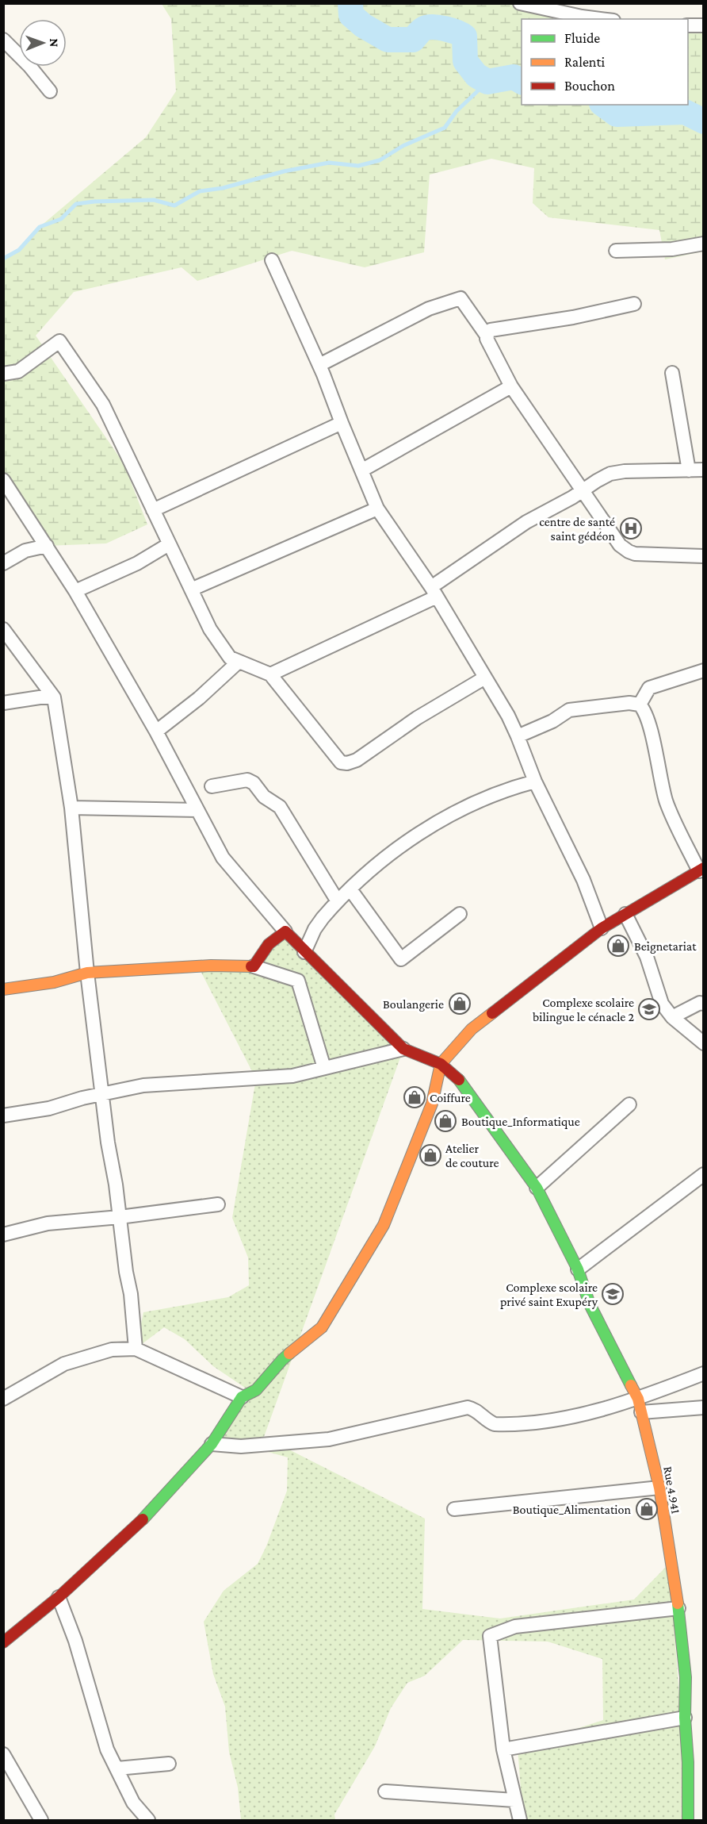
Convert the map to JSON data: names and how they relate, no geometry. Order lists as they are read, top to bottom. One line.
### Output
{"streets":{"street":["Rue 4.941"]},"places":{"hospital":["centre de santé saint gédéon"],"shop":["Beignetariat","Boulangerie","Coiffure","Boutique_Informatique","Atelier de couture","Boutique_Alimentation"],"school or university":["Complexe scolaire bilingue le cénacle 2","Complexe scolaire privé saint Exupéry"]},"legend":["Fluide","Ralenti","Bouchon"],"north":"right"}
